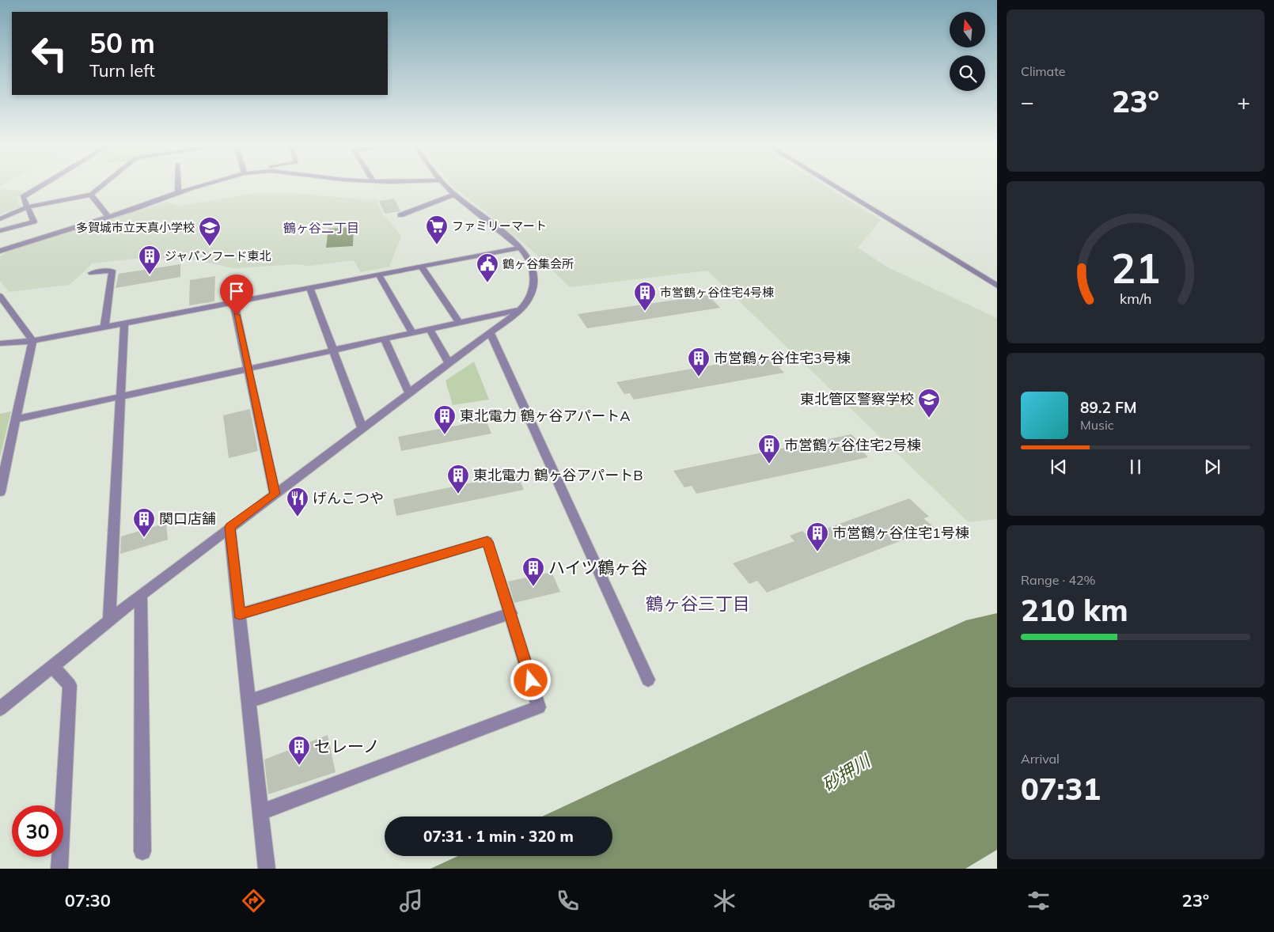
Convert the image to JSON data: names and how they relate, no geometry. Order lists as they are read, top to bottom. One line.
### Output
{"districts":["鶴ヶ谷二丁目","鶴ヶ谷三丁目"],"water":["砂押川"],"places":{"supermarket":["ファミリーマート"],"school or university":["多賀城市立天真小学校","東北管区警察学校"],"building":["ジャパンフード東北","市営鶴ヶ谷住宅4号棟","市営鶴ヶ谷住宅3号棟","東北電力 鶴ヶ谷アパートA","市営鶴ヶ谷住宅2号棟","東北電力 鶴ヶ谷アパートB","関口店舗","市営鶴ヶ谷住宅1号棟","ハイツ鶴ヶ谷","セレーノ"],"public building":["鶴ヶ谷集会所"],"restaurant":["げんこつや"]},"north":"top","page":{"tile":["Climate",["Range · 42%","210 km"],["Arrival","07:31"]],"turn":["50 m","Turn left"],"heat":["−","23°","+"],"song":["89.2 FM","Music"],"limit":"30","trip":"07:31 · 1 min · 320 m","tabs":["07:30","23°"],"gauge":["21","km/h"]}}
